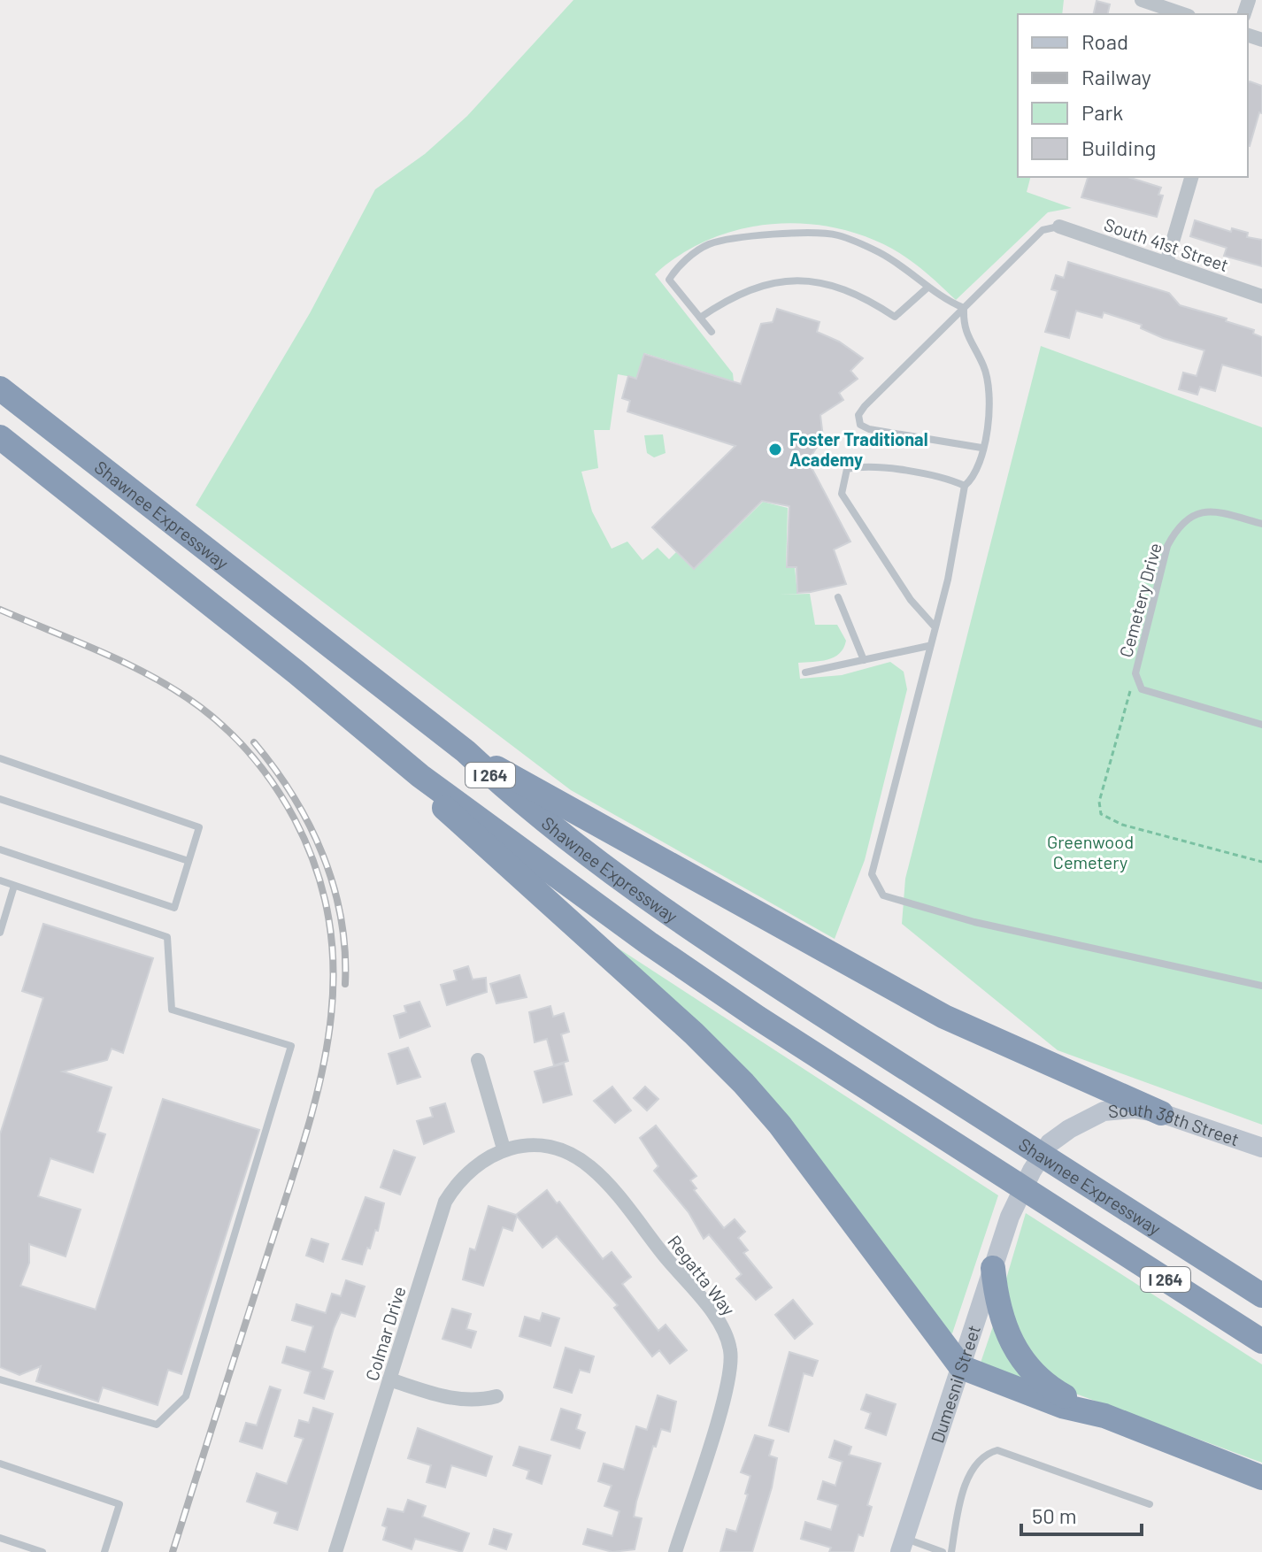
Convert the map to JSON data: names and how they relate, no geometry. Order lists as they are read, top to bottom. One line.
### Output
{"streets":{"highway":["Shawnee Expressway","I 264"],"main road":["South 38th Street","Dumesnil Street"],"street":["South 41st Street","Regatta Way","Colmar Drive"],"lane":["Cemetery Drive"]},"crossings":[["South 38th Street","Dumesnil Street"],["Regatta Way","Colmar Drive"]],"parks":["Greenwood Cemetery"],"places":["Foster Traditional Academy"],"legend":["Road","Railway","Park","Building"],"scale_bar":"50 m"}
